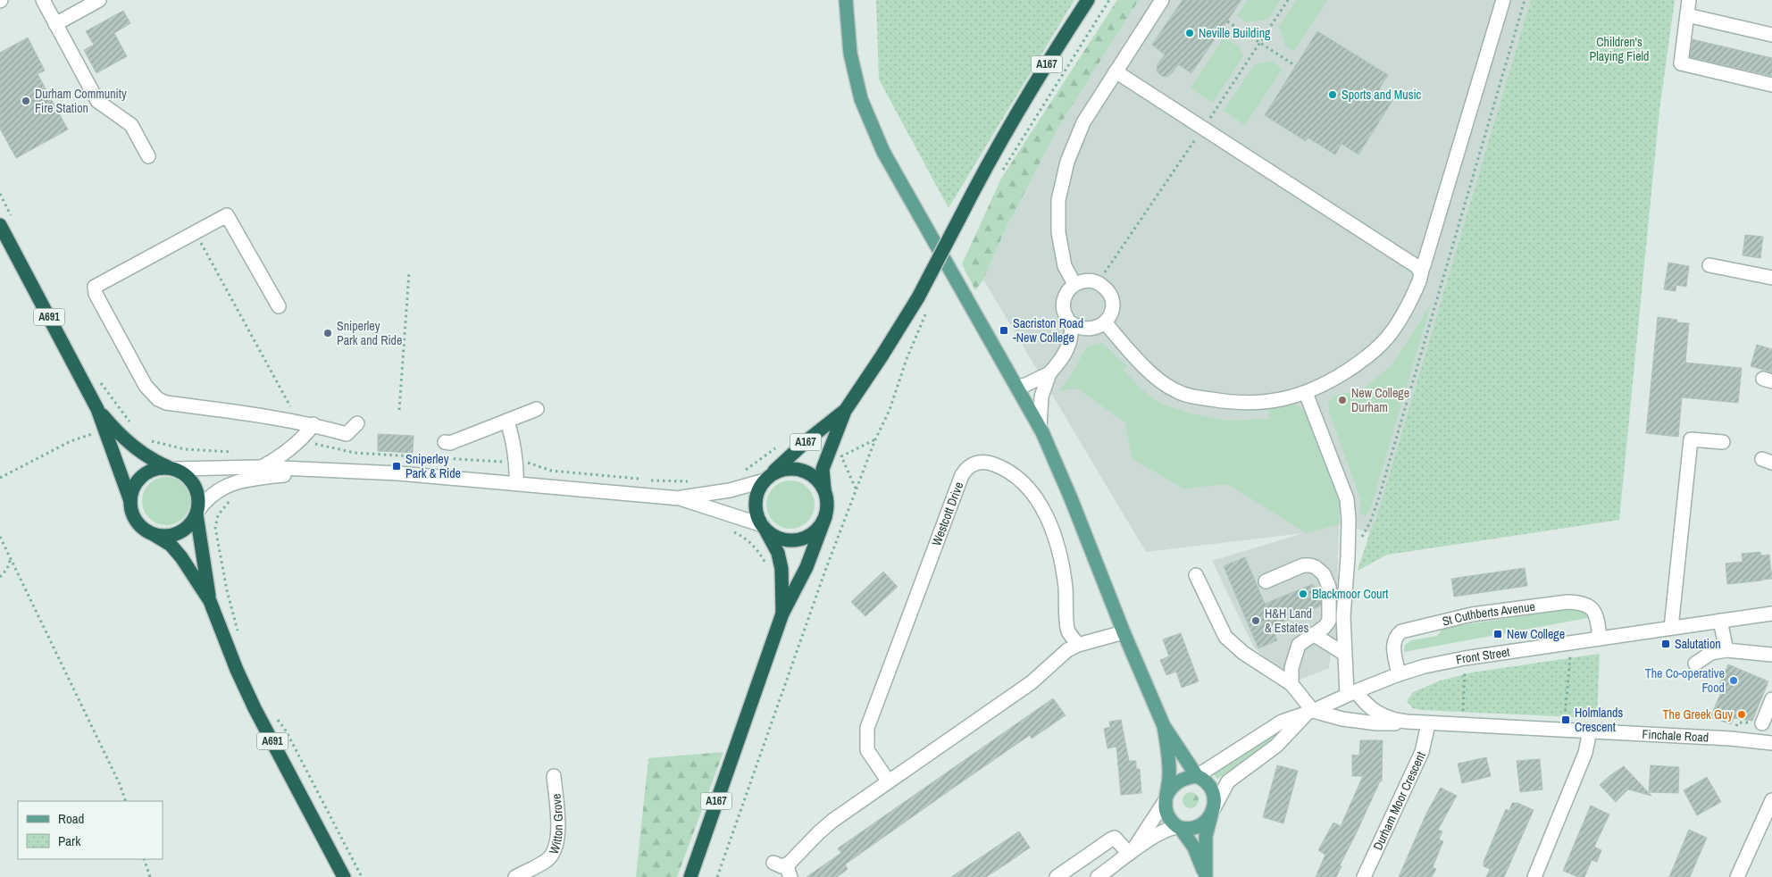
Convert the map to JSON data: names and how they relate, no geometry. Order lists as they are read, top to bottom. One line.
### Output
{"streets":{"highway":["A167","A691"],"street":["Westcott Drive","St Cuthberts Avenue","Front Street","Finchale Road","Durham Moor Crescent","Witton Grove"]},"crossings":[["St Cuthberts Avenue","Front Street"],["Front Street","Finchale Road"],["Finchale Road","Durham Moor Crescent"]],"parks":["Children's Playing Field"],"places":{"other":["Neville Building","Sports and Music","Durham Community Fire Station","Sniperley Park and Ride","New College Durham","Blackmoor Court","H&H Land & Estates","The Co-operative Food","The Greek Guy"],"transit":["Sacriston Road -New College","Sniperley Park & Ride","New College","Salutation","Holmlands Crescent"]},"legend":["Road","Park"]}
